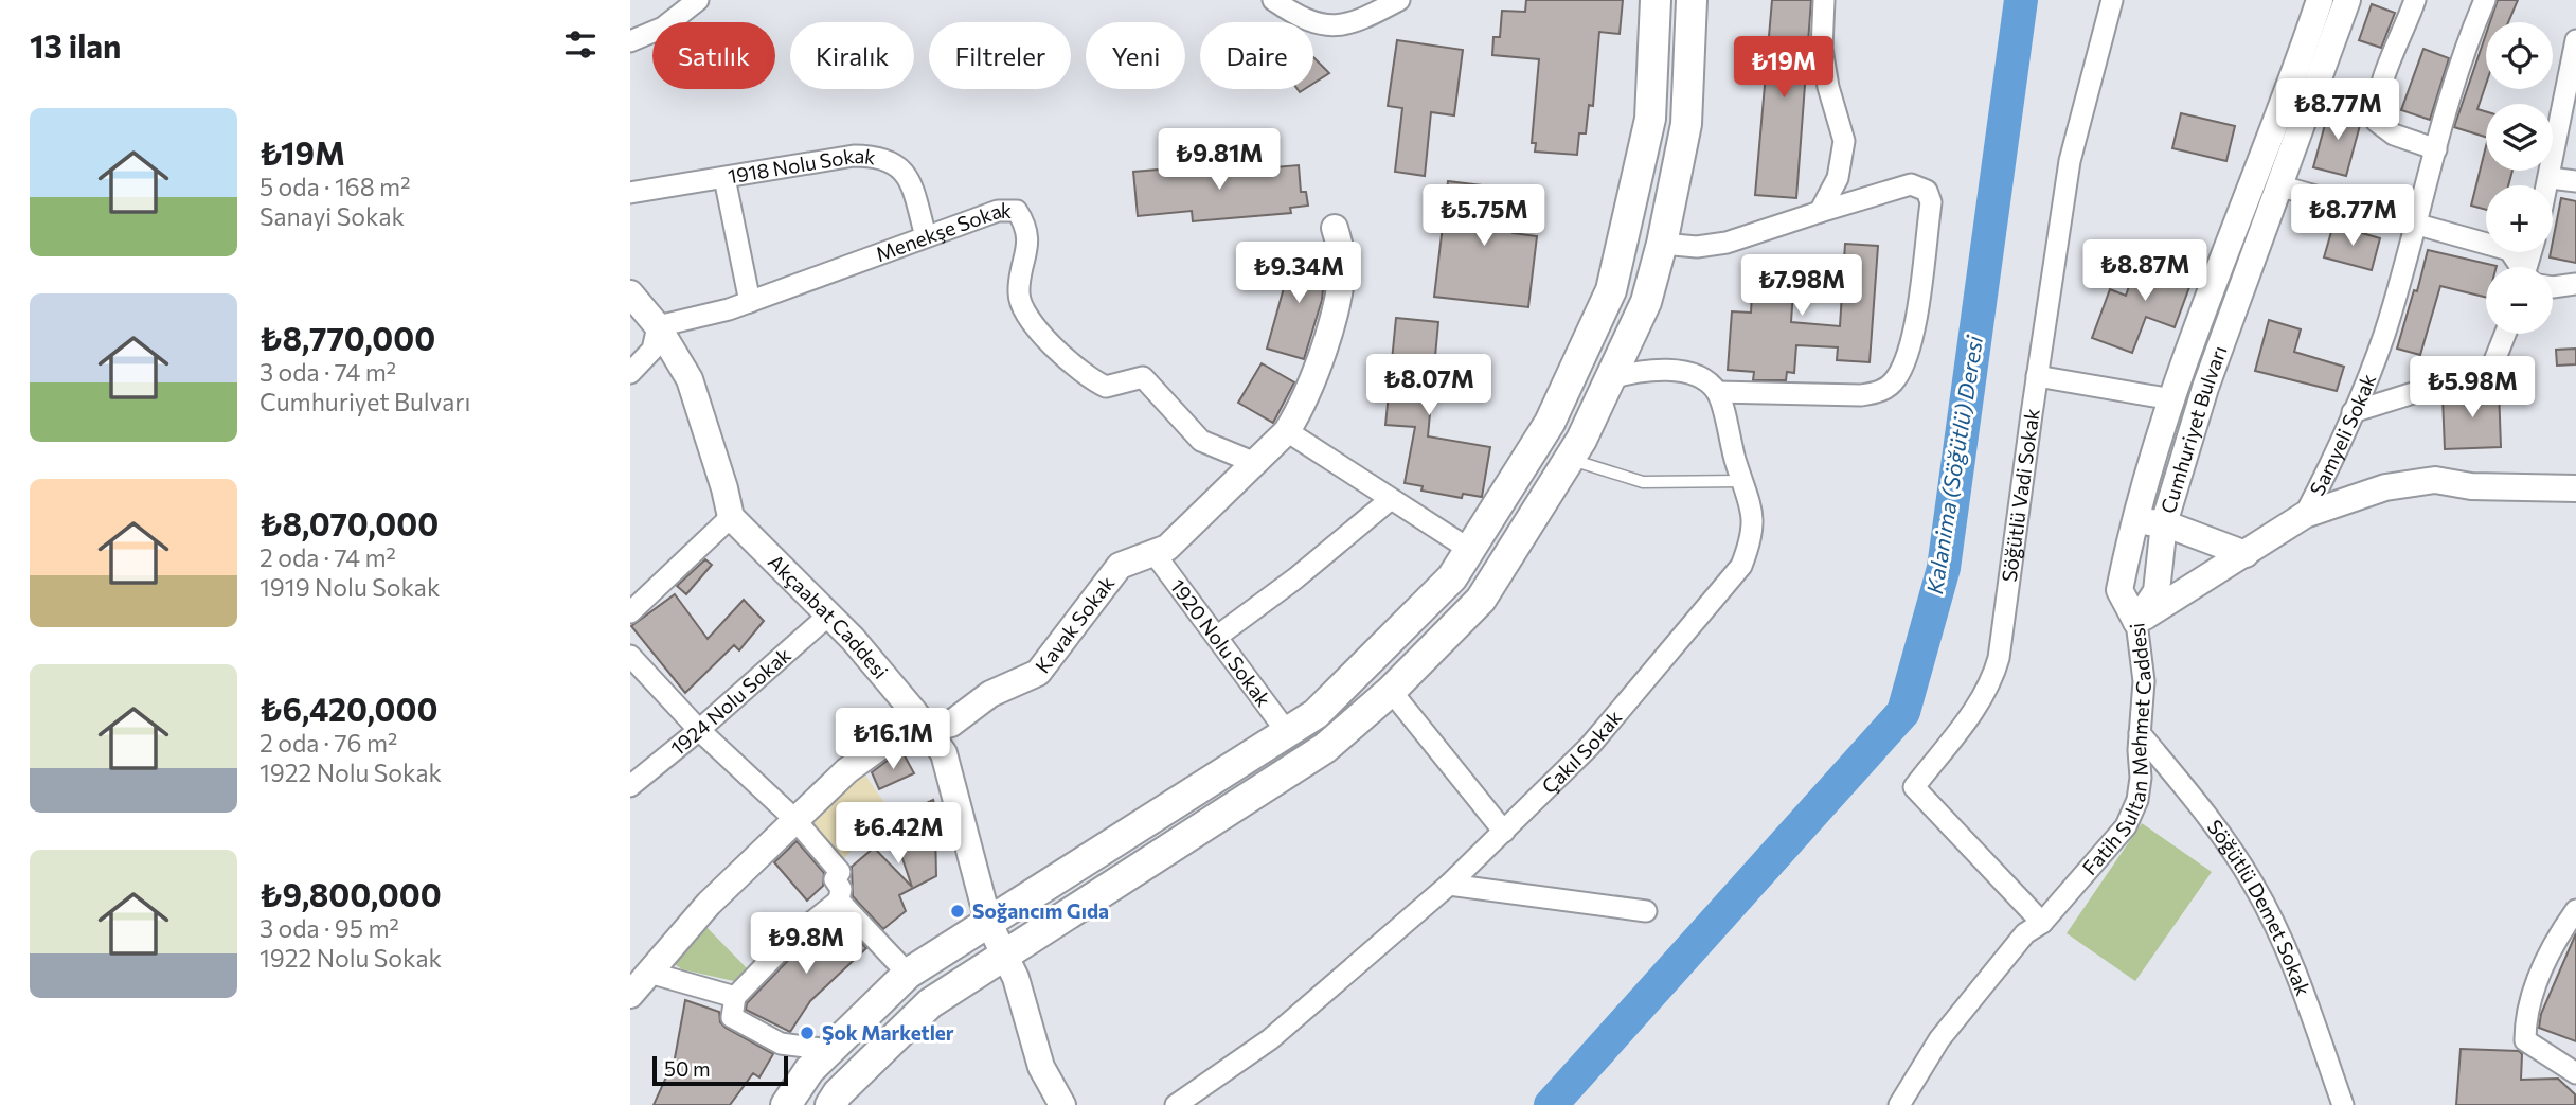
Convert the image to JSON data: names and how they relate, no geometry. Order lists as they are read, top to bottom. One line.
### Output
{"streets":{"street":["1918 Nolu Sokak","Menekşe Sokak","Cumhuriyet Bulvarı","Samyeli Sokak","Söğütlü Vadi Sokak","Akçaabat Caddesi","Kavak Sokak","1920 Nolu Sokak","1924 Nolu Sokak","Fatih Sultan Mehmet Caddesi","Çakıl Sokak","Söğütlü Demet Sokak"]},"crossings":[["1918 Nolu Sokak","Menekşe Sokak"],["Menekşe Sokak","Kavak Sokak"],["Cumhuriyet Bulvarı","Fatih Sultan Mehmet Caddesi"],["Samyeli Sokak","Fatih Sultan Mehmet Caddesi"],["Söğütlü Vadi Sokak","Fatih Sultan Mehmet Caddesi"],["Akçaabat Caddesi","Kavak Sokak"],["Akçaabat Caddesi","1924 Nolu Sokak"],["Kavak Sokak","1920 Nolu Sokak"],["Fatih Sultan Mehmet Caddesi","Söğütlü Demet Sokak"]],"water":["Kalanima (Söğütlü) Deresi"],"places":["Soğancım Gıda","Şok Marketler"],"scale_bar":"50 m","page":{"heading":"13 ilan","map_buttons":["+","−"],"chip":["Satılık","Kiralık","Filtreler","Yeni","Daire"],"price":["₺19M","₺8.77M","₺9.81M","₺5.75M","₺8.77M","₺8.87M","₺9.34M","₺7.98M","₺8.07M","₺5.98M","₺16.1M","₺6.42M","₺9.8M"],"list":[{"name":"₺19M","note":"5 oda · 168 m² · Sanayi Sokak"},{"name":"₺8,770,000","note":"3 oda · 74 m² · Cumhuriyet Bulvarı"},{"name":"₺8,070,000","note":"2 oda · 74 m² · 1919 Nolu Sokak"},{"name":"₺6,420,000","note":"2 oda · 76 m² · 1922 Nolu Sokak"},{"name":"₺9,800,000","note":"3 oda · 95 m² · 1922 Nolu Sokak"}],"scale":"50 m"}}
